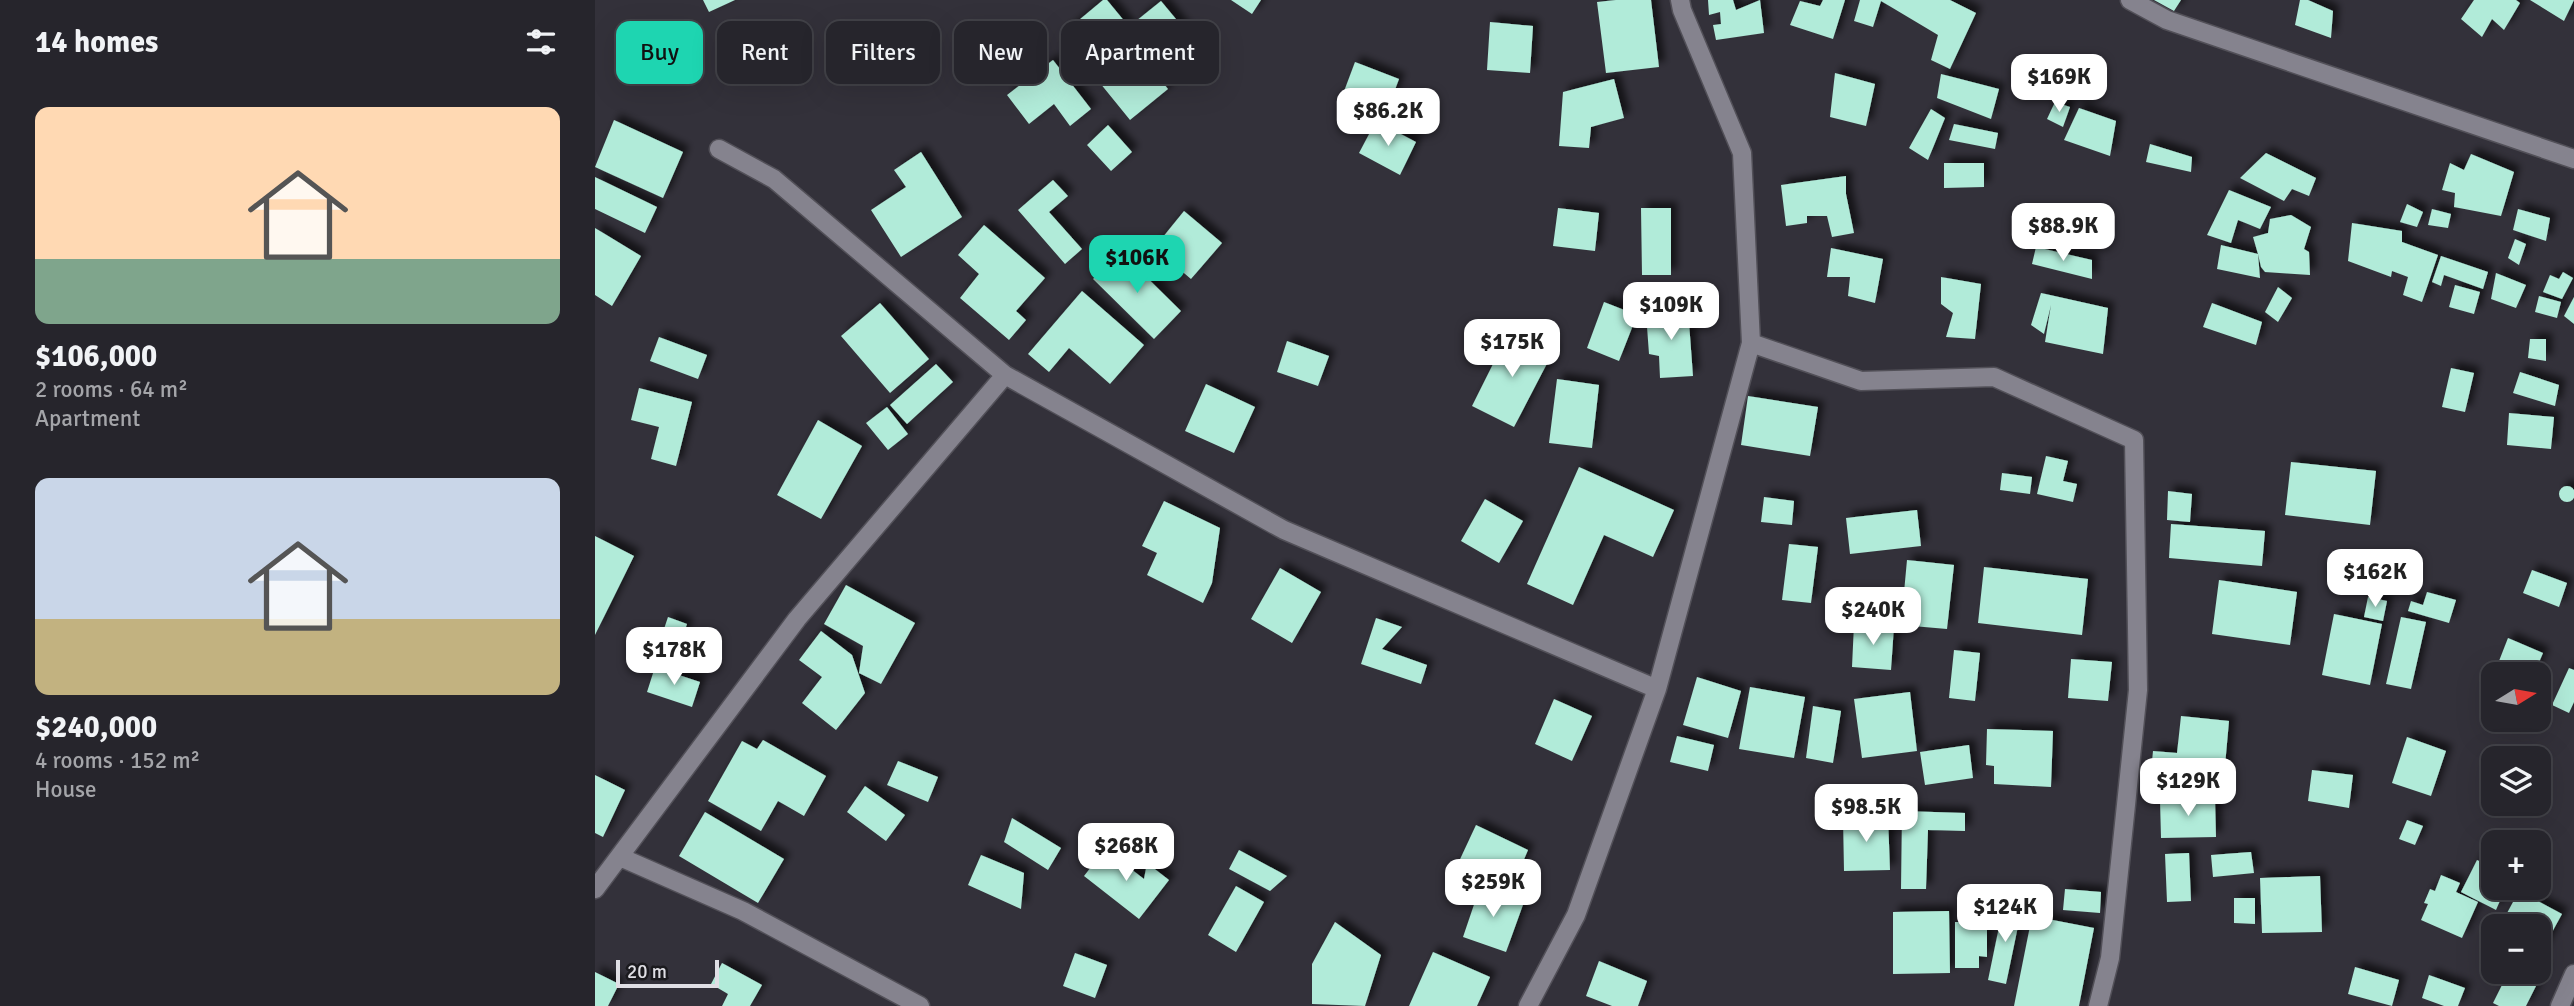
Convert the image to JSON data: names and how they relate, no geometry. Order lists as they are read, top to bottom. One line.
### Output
{"scale_bar":"20 m","north":"right","page":{"heading":"14 homes","chip":["Buy","Rent","Filters","New","Apartment"],"price":["$169K","$86.2K","$88.9K","$106K","$109K","$175K","$162K","$240K","$178K","$129K","$98.5K","$268K","$259K","$124K"],"list":[{"name":"$106,000","note":"2 rooms · 64 m² · Apartment"},{"name":"$240,000","note":"4 rooms · 152 m² · House"}],"map_buttons":["+","−"],"scale":"20 m"}}
